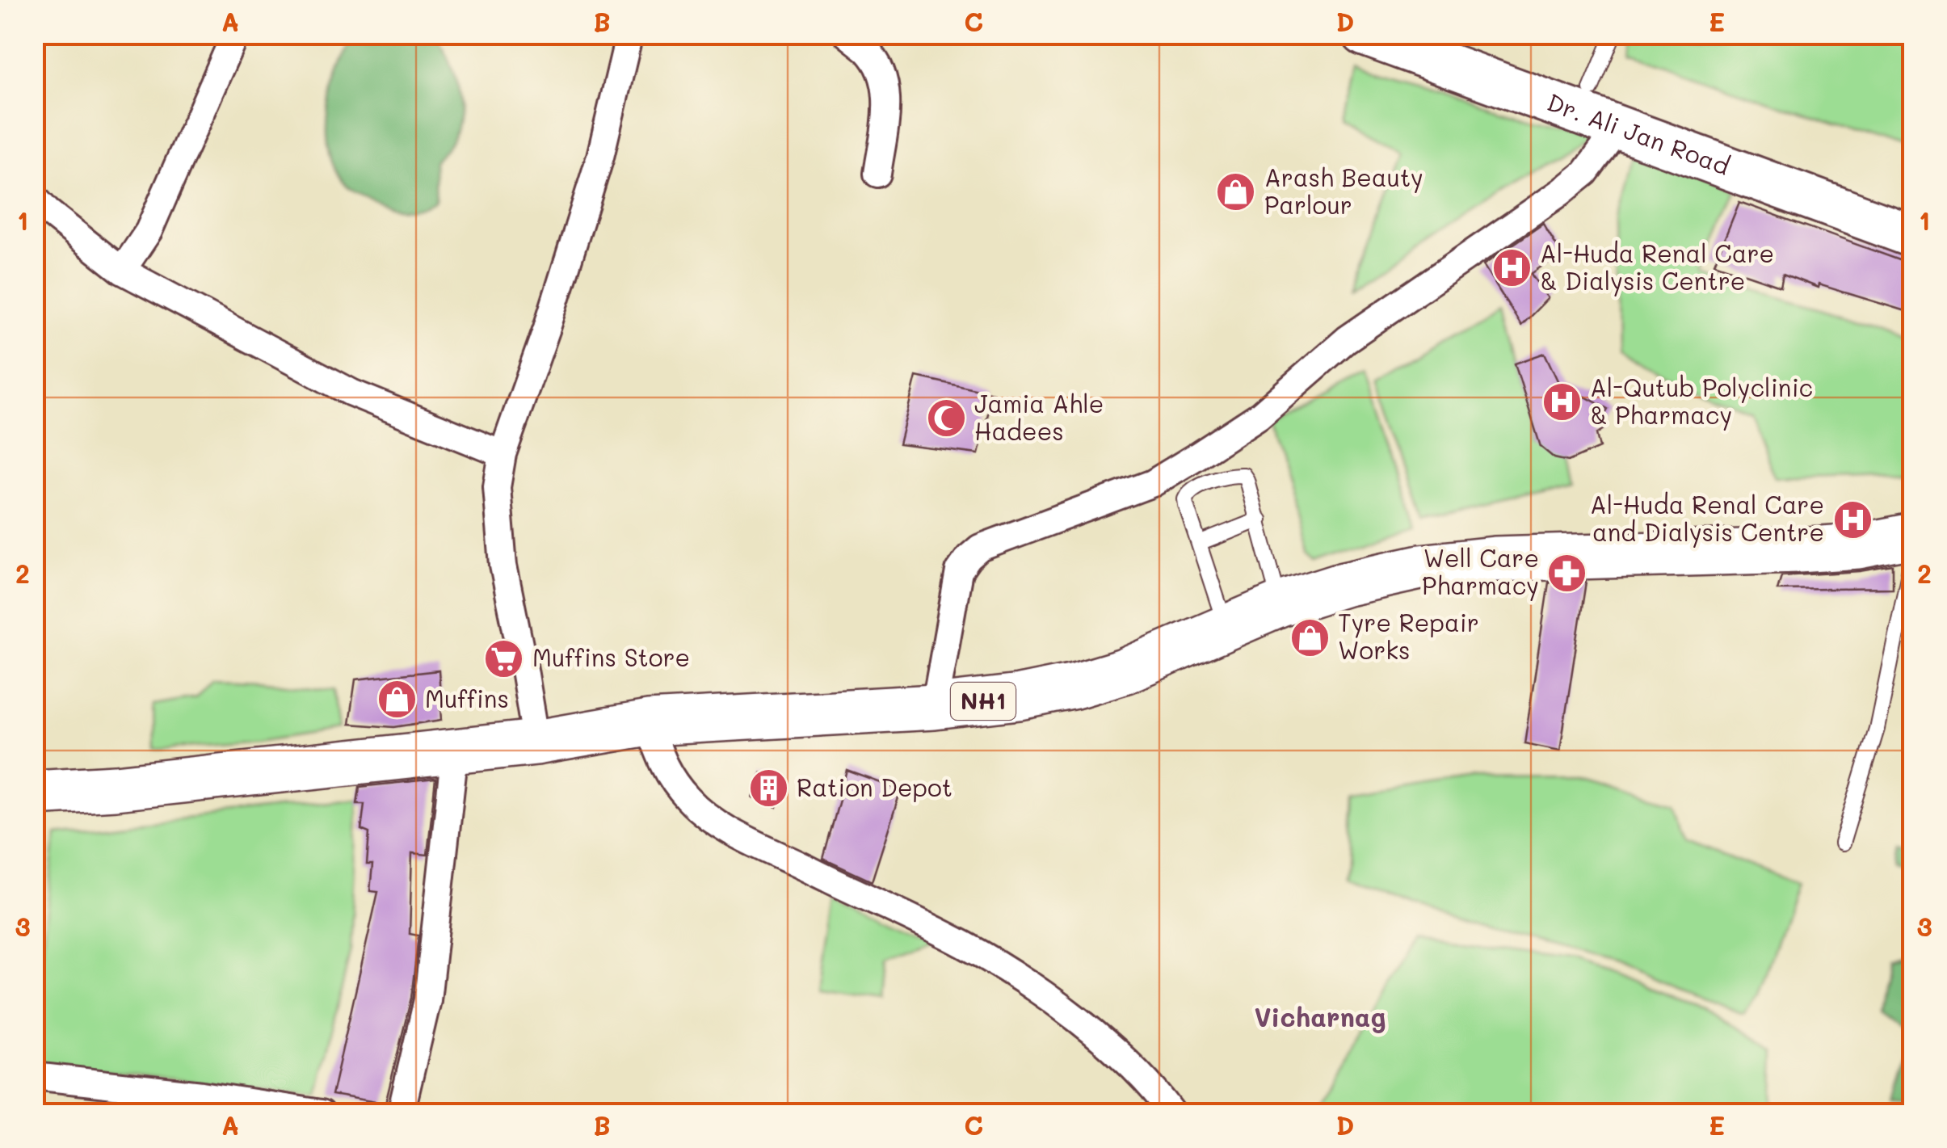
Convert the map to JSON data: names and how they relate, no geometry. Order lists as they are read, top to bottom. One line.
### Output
{"streets":{"highway":["NH1"],"main road":["Dr. Ali Jan Road"]},"districts":["Vicharnag"],"places":{"shop":["Arash Beauty Parlour","Tyre Repair Works","Muffins"],"hospital":["Al-Huda Renal Care & Dialysis Centre","Al-Qutub Polyclinic & Pharmacy","Al-Huda Renal Care and Dialysis Centre"],"mosque":["Jamia Ahle Hadees"],"pharmacy":["Well Care Pharmacy"],"supermarket":["Muffins Store"],"building":["Ration Depot"]},"grid":{"columns":["A","B","C","D","E"],"rows":["1","2","3"]}}
